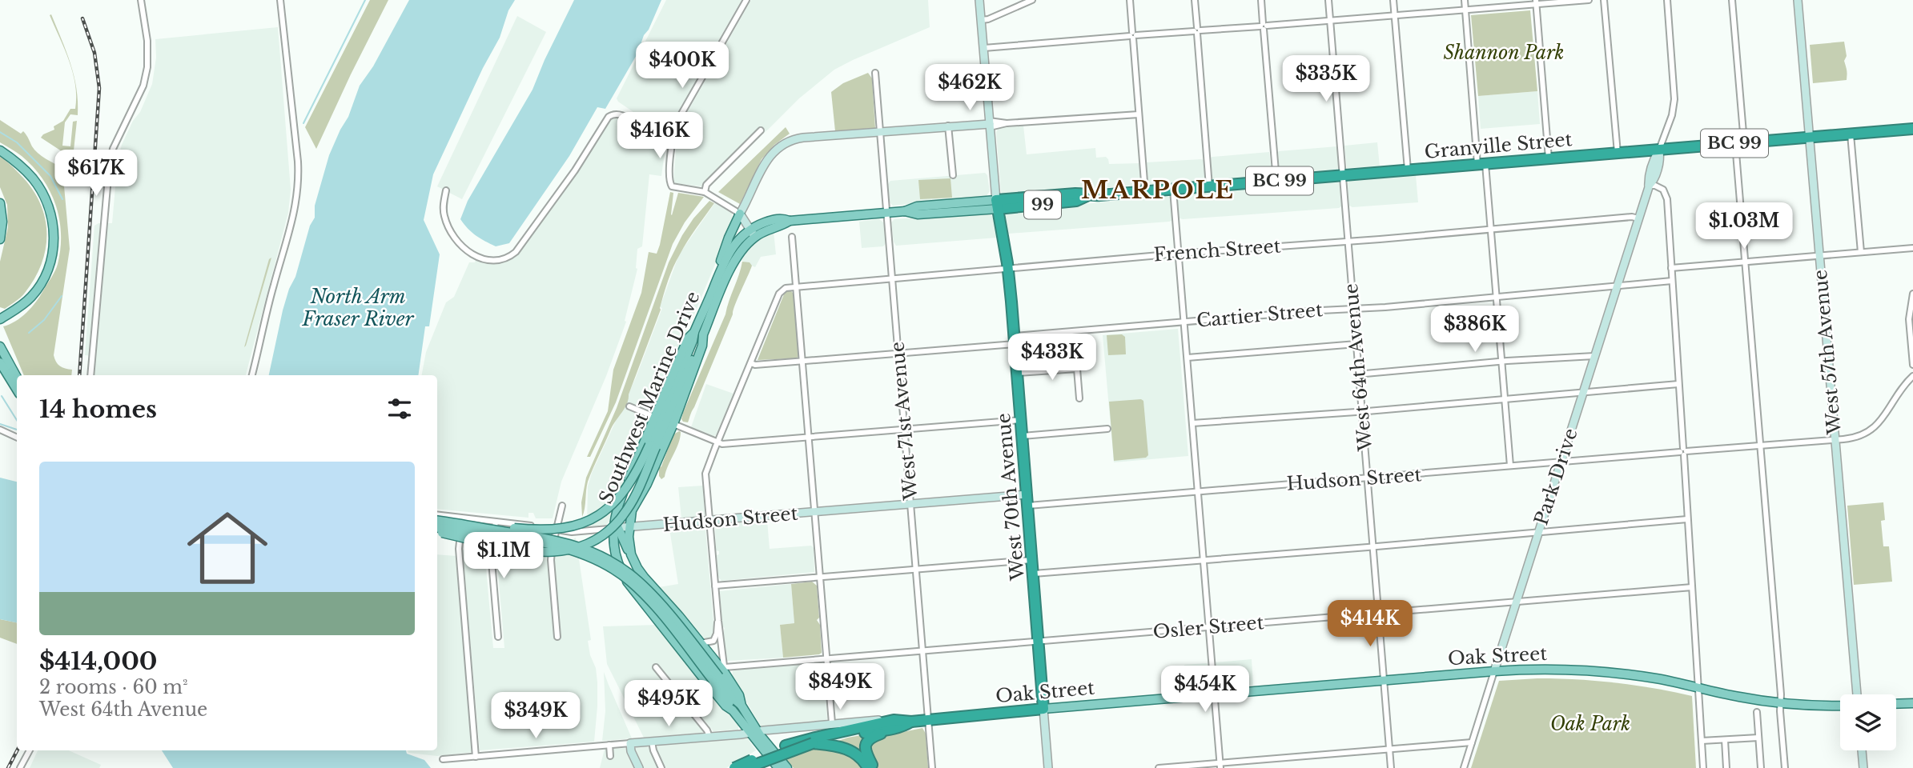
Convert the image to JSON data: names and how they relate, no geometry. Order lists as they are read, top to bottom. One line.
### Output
{"streets":{"highway":["BC 99","Granville Street","West 70th Avenue","Oak Street"],"main road":["Southwest Marine Drive"],"street":["French Street","Cartier Street","West 57th Avenue","West 64th Avenue","West 71st Avenue","Park Drive","Hudson Street","Osler Street"]},"crossings":[["Granville Street","West 57th Avenue"],["Granville Street","West 64th Avenue"],["Granville Street","Southwest Marine Drive"],["Granville Street","West 71st Avenue"],["Granville Street","Park Drive"],["Granville Street","West 70th Avenue"],["French Street","West 64th Avenue"],["French Street","West 71st Avenue"],["French Street","Park Drive"],["French Street","West 70th Avenue"],["Cartier Street","West 64th Avenue"],["Cartier Street","West 71st Avenue"],["Cartier Street","Park Drive"],["Cartier Street","West 70th Avenue"],["West 57th Avenue","Hudson Street"],["West 64th Avenue","Hudson Street"],["West 64th Avenue","Osler Street"],["West 64th Avenue","Oak Street"],["Southwest Marine Drive","Hudson Street"],["Southwest Marine Drive","Osler Street"],["Southwest Marine Drive","Oak Street"],["West 71st Avenue","Hudson Street"],["West 71st Avenue","Osler Street"],["West 71st Avenue","Oak Street"],["Park Drive","Hudson Street"],["Park Drive","Osler Street"],["Park Drive","Oak Street"],["Hudson Street","West 70th Avenue"],["West 70th Avenue","Osler Street"],["West 70th Avenue","Oak Street"]],"districts":["MARPOLE"],"water":["North Arm Fraser River"],"parks":["Shannon Park","Oak Park"],"page":{"price":["$400K","$335K","$462K","$416K","$617K","$1.03M","$386K","$433K","$1.1M","$414K","$849K","$454K","$495K","$349K"],"heading":"14 homes","list":[{"name":"$414,000","note":"2 rooms · 60 m² · West 64th Avenue"}]}}
